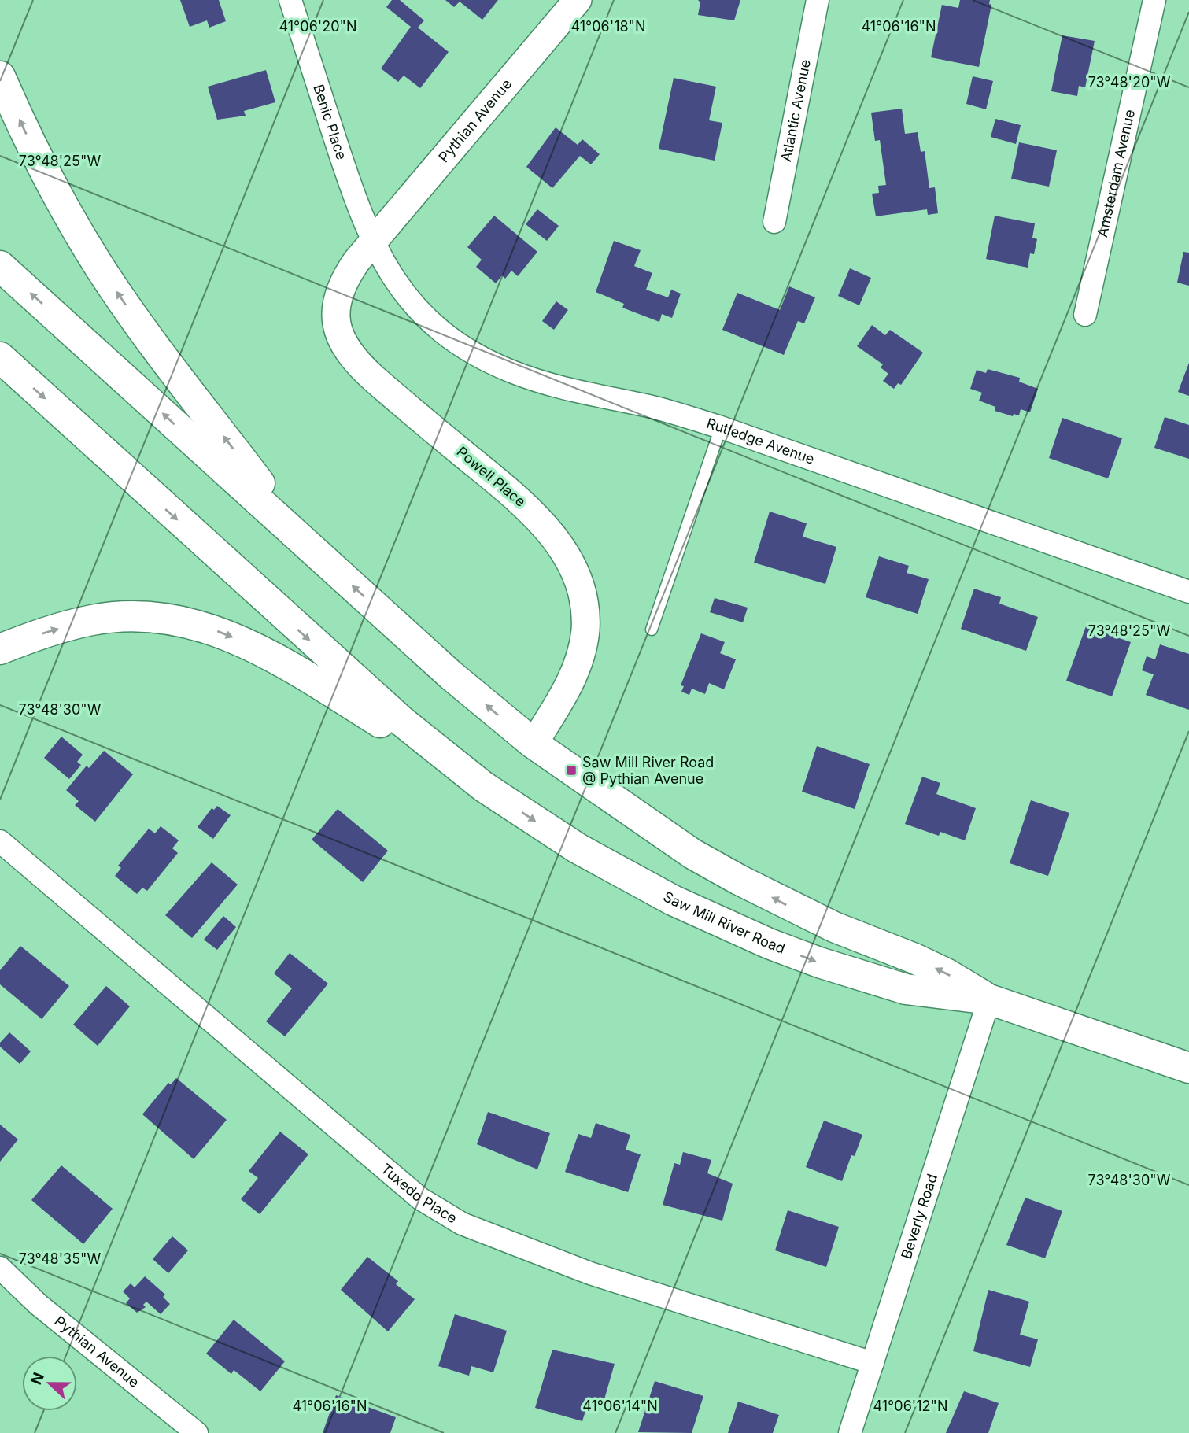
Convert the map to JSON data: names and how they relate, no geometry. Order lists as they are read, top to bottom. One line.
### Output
{"streets":{"main road":["Saw Mill River Road"],"street":["Atlantic Avenue","Benic Place","Pythian Avenue","Amsterdam Avenue","Rutledge Avenue","Powell Place","Tuxedo Place","Beverly Road"]},"crossings":[["Benic Place","Pythian Avenue"],["Benic Place","Rutledge Avenue"],["Benic Place","Powell Place"],["Pythian Avenue","Rutledge Avenue"],["Pythian Avenue","Powell Place"],["Rutledge Avenue","Powell Place"],["Powell Place","Saw Mill River Road"],["Saw Mill River Road","Beverly Road"],["Tuxedo Place","Beverly Road"]],"places":{"transit":["Saw Mill River Road @ Pythian Avenue"]},"north":"left","coordinates":["41°06'20\"N","41°06'18\"N","41°06'16\"N","73°48'20\"W","73°48'25\"W","73°48'30\"W","73°48'35\"W","41°06'14\"N","41°06'12\"N"]}
